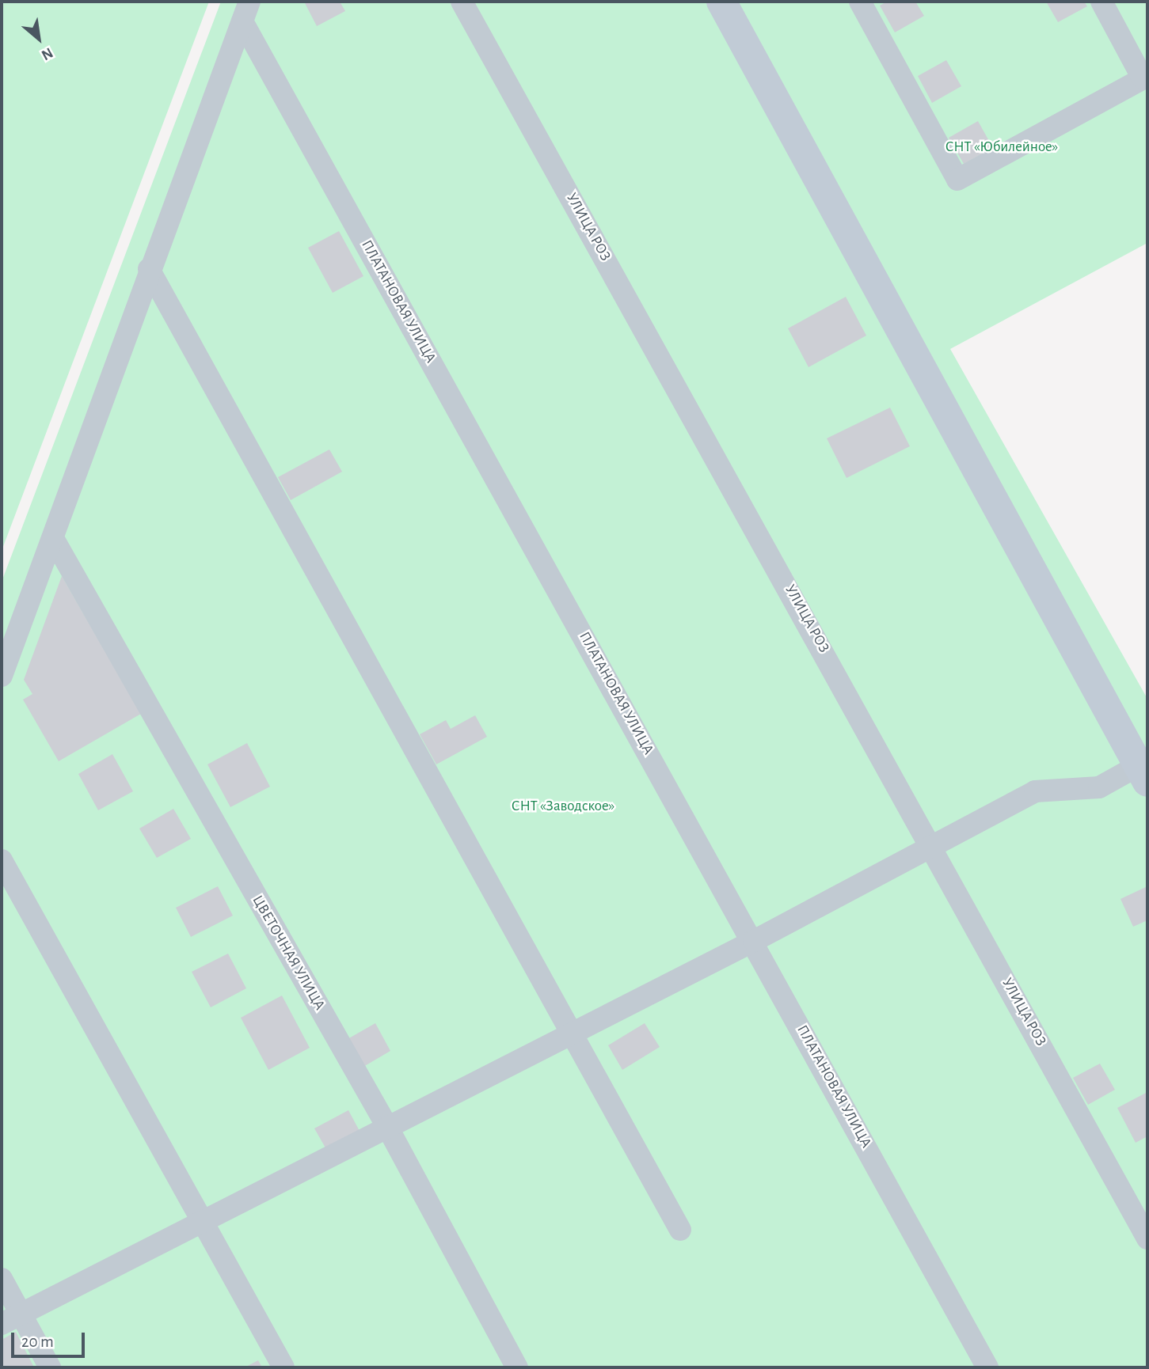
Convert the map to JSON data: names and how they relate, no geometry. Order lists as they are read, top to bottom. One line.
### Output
{"streets":{"street":["УЛИЦА РОЗ","ПЛАТАНОВАЯ УЛИЦА","ЦВЕТОЧНАЯ УЛИЦА"]},"parks":["СНТ «Юбилейное»","СНТ «Заводское»"],"scale_bar":"20 m","north":"bottom right"}
